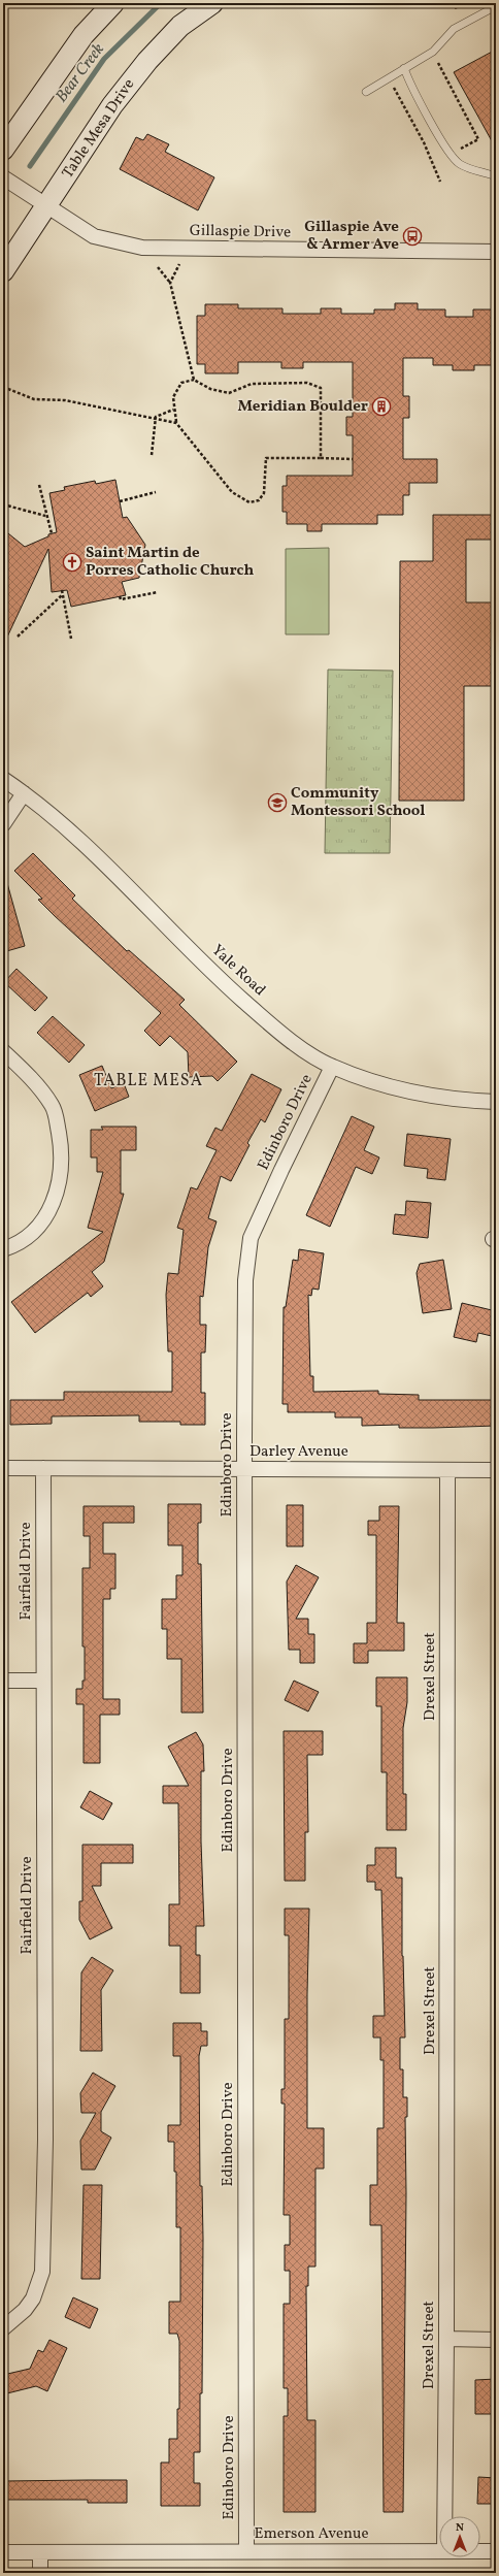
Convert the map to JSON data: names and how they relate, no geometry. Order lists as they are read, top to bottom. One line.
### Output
{"streets":{"street":["Table Mesa Drive","Gillaspie Drive","Yale Road","Edinboro Drive","Darley Avenue","Fairfield Drive","Drexel Street","Emerson Avenue"]},"crossings":[["Table Mesa Drive","Gillaspie Drive"],["Yale Road","Edinboro Drive"],["Edinboro Drive","Darley Avenue"],["Edinboro Drive","Emerson Avenue"],["Darley Avenue","Fairfield Drive"],["Darley Avenue","Drexel Street"]],"districts":["TABLE MESA"],"water":["Bear Creek"],"places":{"bus stop":["Gillaspie Ave & Armer Ave"],"building":["Meridian Boulder"],"church":["Saint Martin de Porres Catholic Church"],"school or university":["Community Montessori School"]},"north":"top"}
